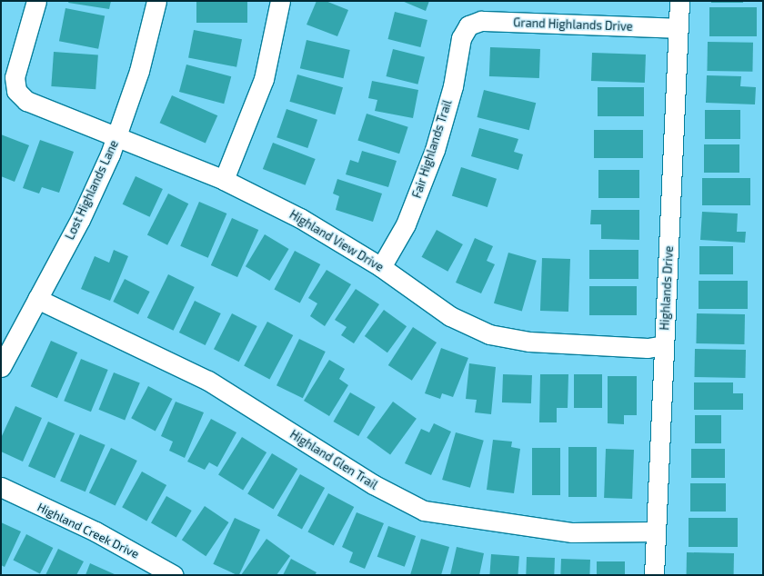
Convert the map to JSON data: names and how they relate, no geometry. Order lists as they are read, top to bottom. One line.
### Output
{"streets":{"street":["Grand Highlands Drive","Fair Highlands Trail","Lost Highlands Lane","Highland View Drive","Highlands Drive","Highland Glen Trail","Highland Creek Drive"]},"crossings":[["Grand Highlands Drive","Fair Highlands Trail"],["Grand Highlands Drive","Highlands Drive"],["Fair Highlands Trail","Highland View Drive"],["Lost Highlands Lane","Highland View Drive"],["Lost Highlands Lane","Highland Glen Trail"],["Highland View Drive","Highlands Drive"],["Highlands Drive","Highland Glen Trail"]]}
